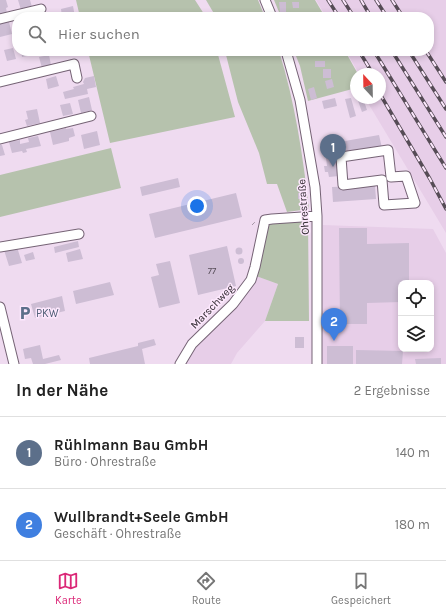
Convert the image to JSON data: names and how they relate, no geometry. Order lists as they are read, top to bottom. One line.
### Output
{"streets":{"street":["Ohrestraße","Marschweg"]},"crossings":[["Ohrestraße","Marschweg"]],"places":{"parking":["PKW"]},"house_numbers":["77"],"north":"top","page":{"search":"Hier suchen","pins":["1","2"],"heading":["In der Nähe","2 Ergebnisse"],"list":[{"mark":"1","name":"Rühlmann Bau GmbH","note":"Büro · Ohrestraße","value":"140 m"},{"mark":"2","name":"Wullbrandt+Seele GmbH","note":"Geschäft · Ohrestraße","value":"180 m"}],"nav":["Karte","Route","Gespeichert"]}}
